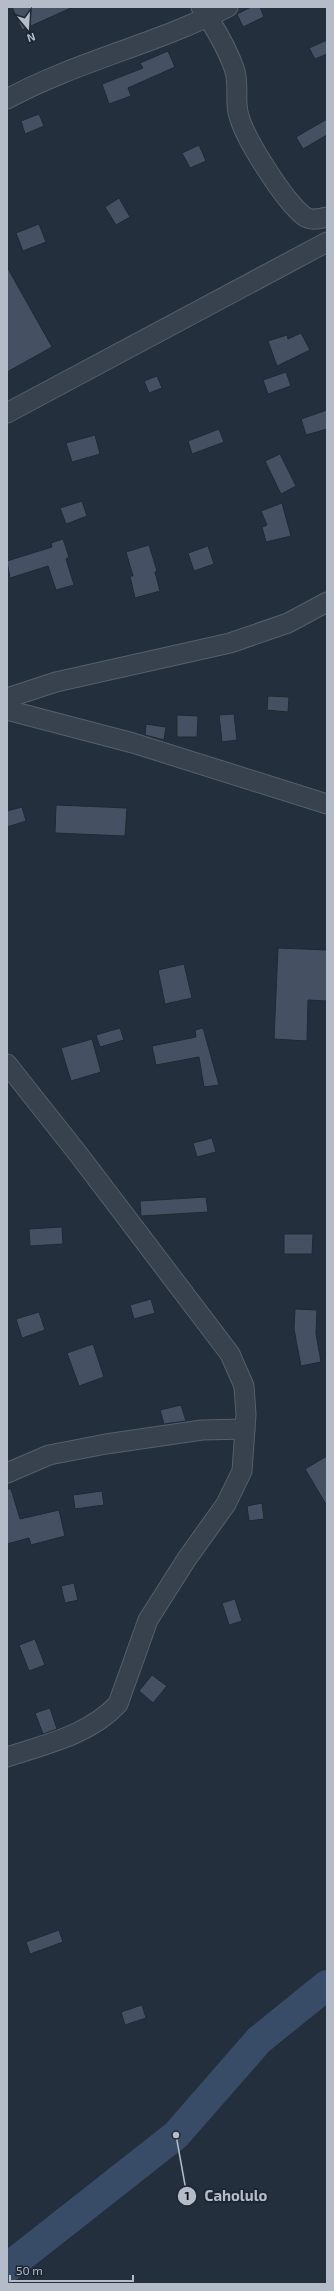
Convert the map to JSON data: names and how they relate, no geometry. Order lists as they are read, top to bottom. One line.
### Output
{"places":["Caholulo"],"scale_bar":"50 m","north":"bottom"}
